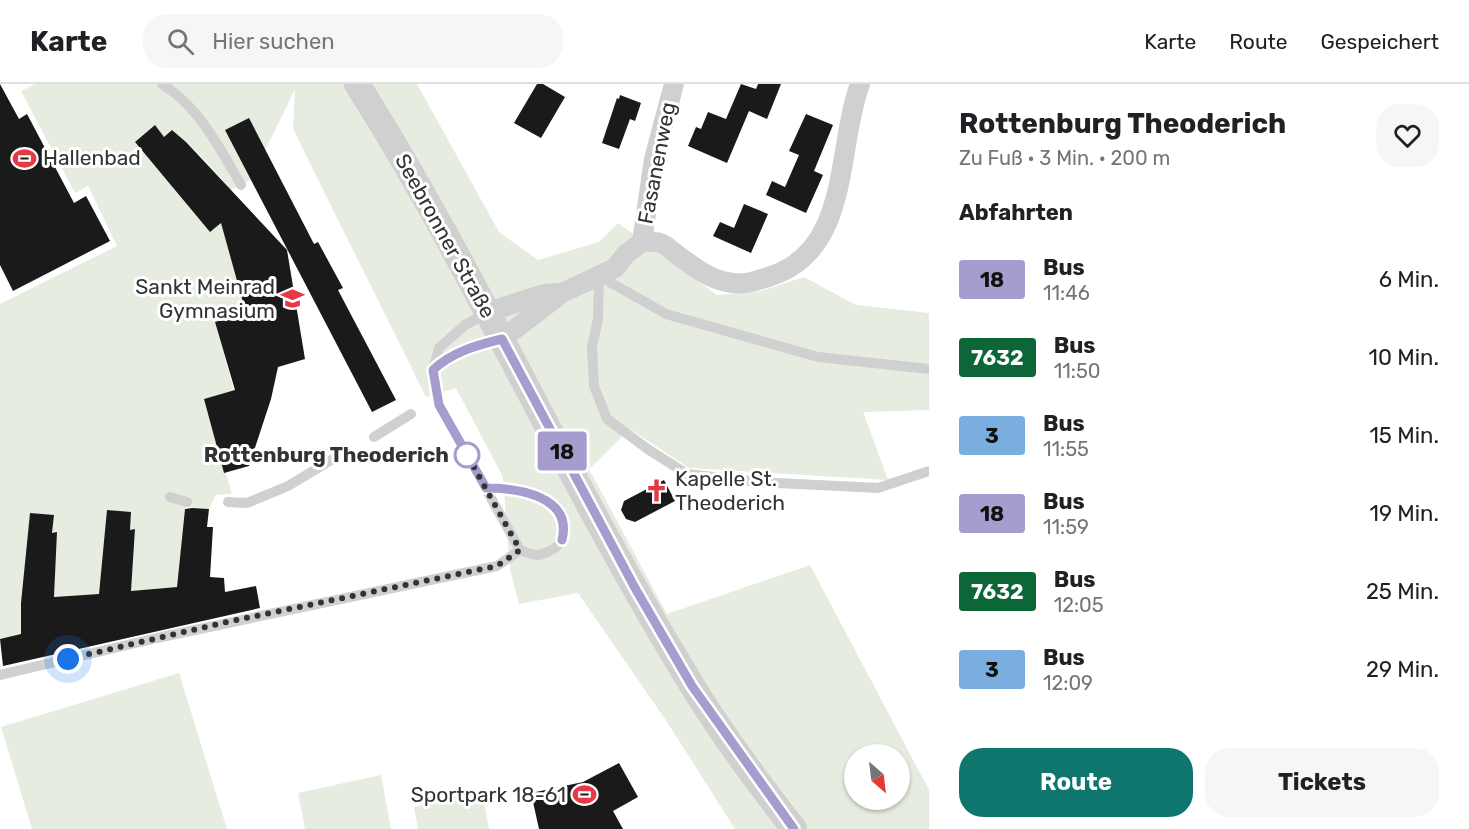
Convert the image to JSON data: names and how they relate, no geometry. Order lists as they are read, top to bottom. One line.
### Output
{"streets":{"street":["Fasanenweg","Seebronner Straße"]},"places":{"sports":["Hallenbad","Sportpark 18-61"],"school or university":["Sankt Meinrad Gymnasium"],"other":["Rottenburg Theoderich"],"church":["Kapelle St. Theoderich"]},"lines":["bus line 18"],"north":"bottom right","page":{"header":"Karte","search":"Hier suchen","nav":["Karte","Route","Gespeichert"],"on_map":"18","heading":[["Rottenburg Theoderich","Zu Fuß · 3 Min. · 200 m"],"Abfahrten"],"list":[{"mark":"18","name":"Bus","note":"11:46","value":"6 Min."},{"mark":"7632","name":"Bus","note":"11:50","value":"10 Min."},{"mark":"3","name":"Bus","note":"11:55","value":"15 Min."},{"mark":"18","name":"Bus","note":"11:59","value":"19 Min."},{"mark":"7632","name":"Bus","note":"12:05","value":"25 Min."},{"mark":"3","name":"Bus","note":"12:09","value":"29 Min."}],"buttons":["Route","Tickets"]}}
